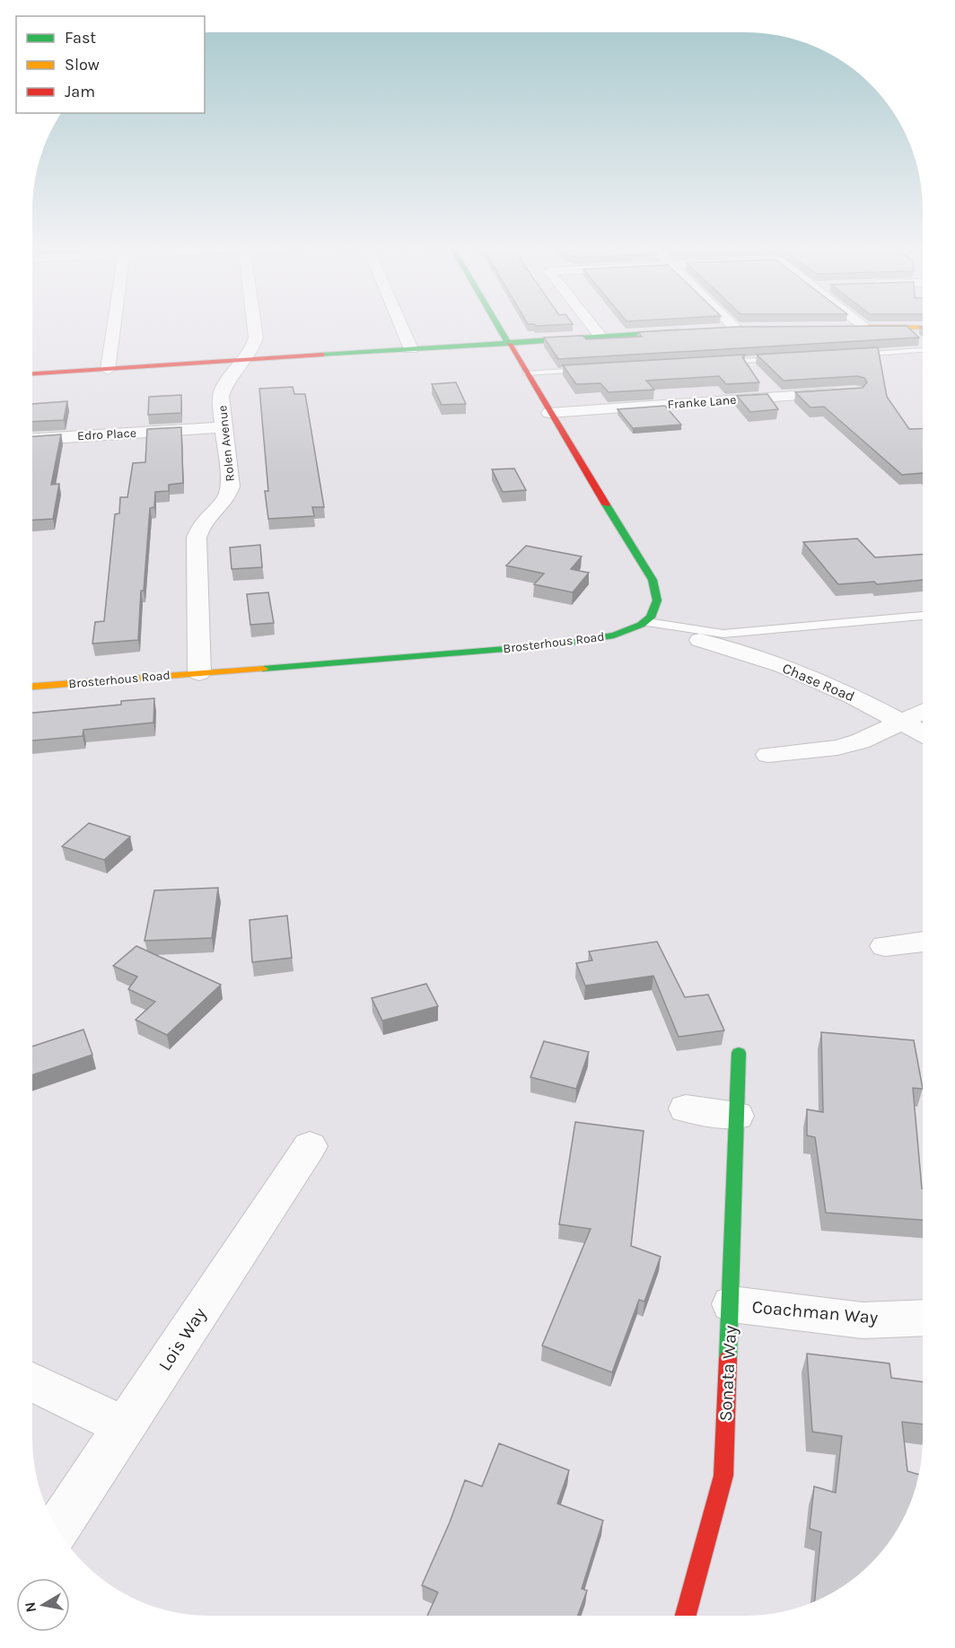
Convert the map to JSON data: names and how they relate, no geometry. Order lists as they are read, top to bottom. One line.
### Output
{"streets":{"street":["Franke Lane","Edro Place","Rolen Avenue","Brosterhous Road","Chase Road","Coachman Way","Lois Way","Sonata Way"]},"crossings":[["Edro Place","Rolen Avenue"],["Rolen Avenue","Brosterhous Road"],["Coachman Way","Sonata Way"]],"legend":["Fast","Slow","Jam"],"north":"left"}
